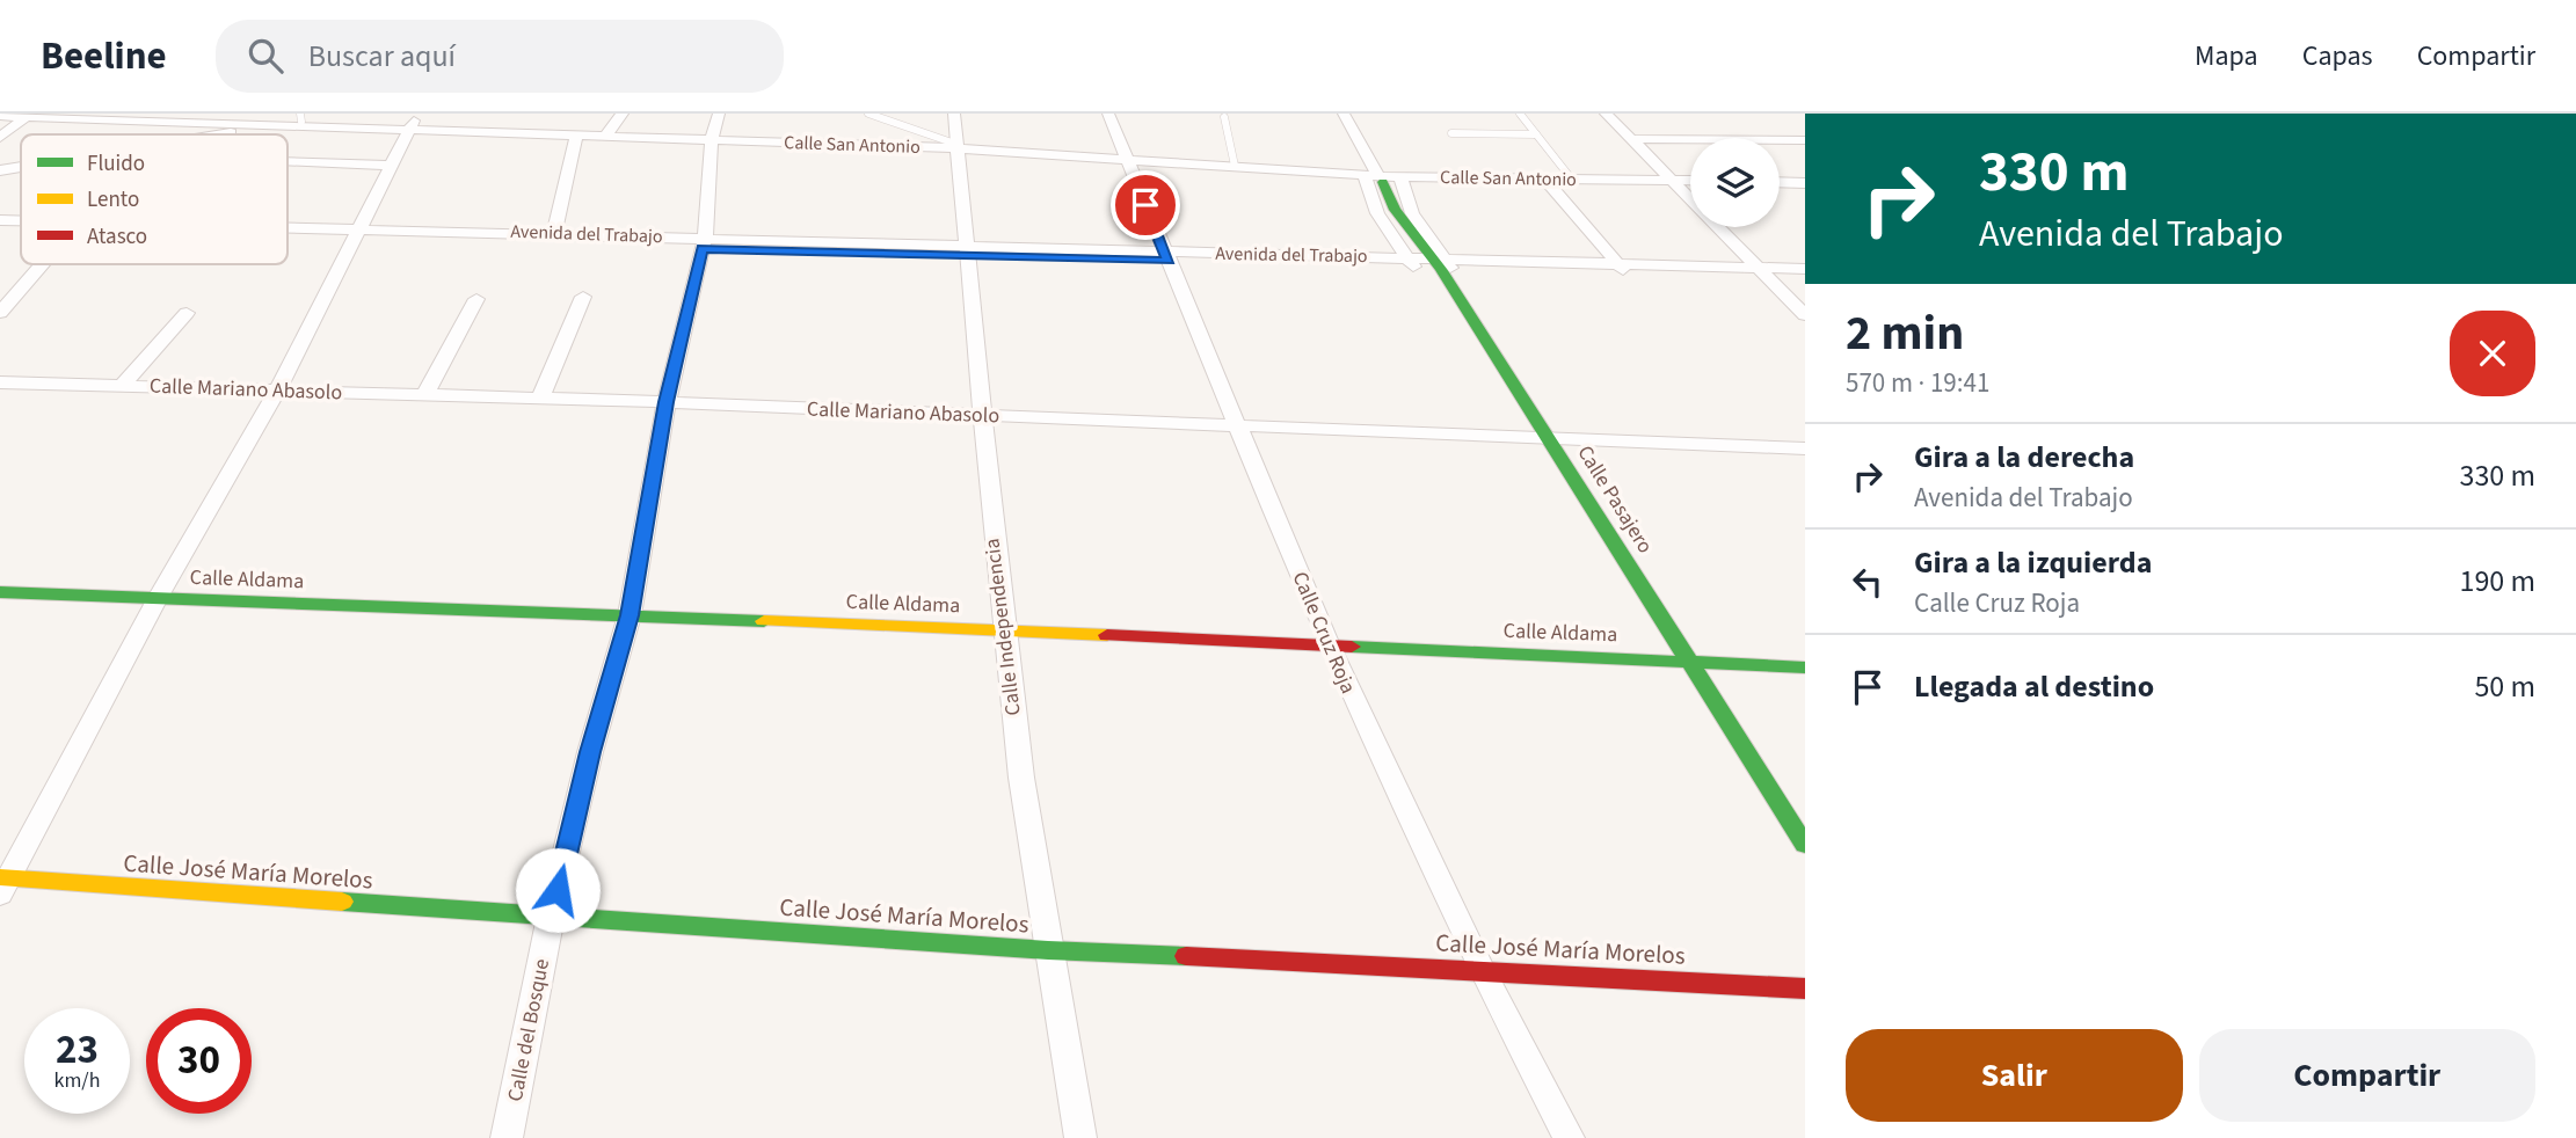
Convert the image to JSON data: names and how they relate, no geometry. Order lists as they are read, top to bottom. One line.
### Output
{"streets":{"street":["Calle San Antonio","Avenida del Trabajo","Calle Mariano Abasolo","Calle Pasajero","Calle Aldama","Calle Independencia","Calle Cruz Roja","Calle José María Morelos","Calle del Bosque"]},"crossings":[["Calle San Antonio","Calle Pasajero"],["Calle San Antonio","Calle Independencia"],["Calle San Antonio","Calle Cruz Roja"],["Calle San Antonio","Calle del Bosque"],["Avenida del Trabajo","Calle Pasajero"],["Avenida del Trabajo","Calle Independencia"],["Avenida del Trabajo","Calle Cruz Roja"],["Avenida del Trabajo","Calle del Bosque"],["Calle Mariano Abasolo","Calle Pasajero"],["Calle Mariano Abasolo","Calle Independencia"],["Calle Mariano Abasolo","Calle Cruz Roja"],["Calle Mariano Abasolo","Calle del Bosque"],["Calle Pasajero","Calle Aldama"],["Calle Aldama","Calle Independencia"],["Calle Aldama","Calle Cruz Roja"],["Calle Aldama","Calle del Bosque"],["Calle Independencia","Calle José María Morelos"],["Calle Cruz Roja","Calle José María Morelos"],["Calle José María Morelos","Calle del Bosque"]],"legend":["Fluido","Lento","Atasco"],"page":{"header":"Beeline","search":"Buscar aquí","nav":["Mapa","Capas","Compartir"],"turn":["330 m","Avenida del Trabajo"],"heading":["2 min","570 m · 19:41"],"list":[{"name":"Gira a la derecha","note":"Avenida del Trabajo","value":"330 m"},{"name":"Gira a la izquierda","note":"Calle Cruz Roja","value":"190 m"},{"name":"Llegada al destino","value":"50 m"}],"speed":"23 km/h","limit":"30","buttons":["Salir","Compartir"]}}
